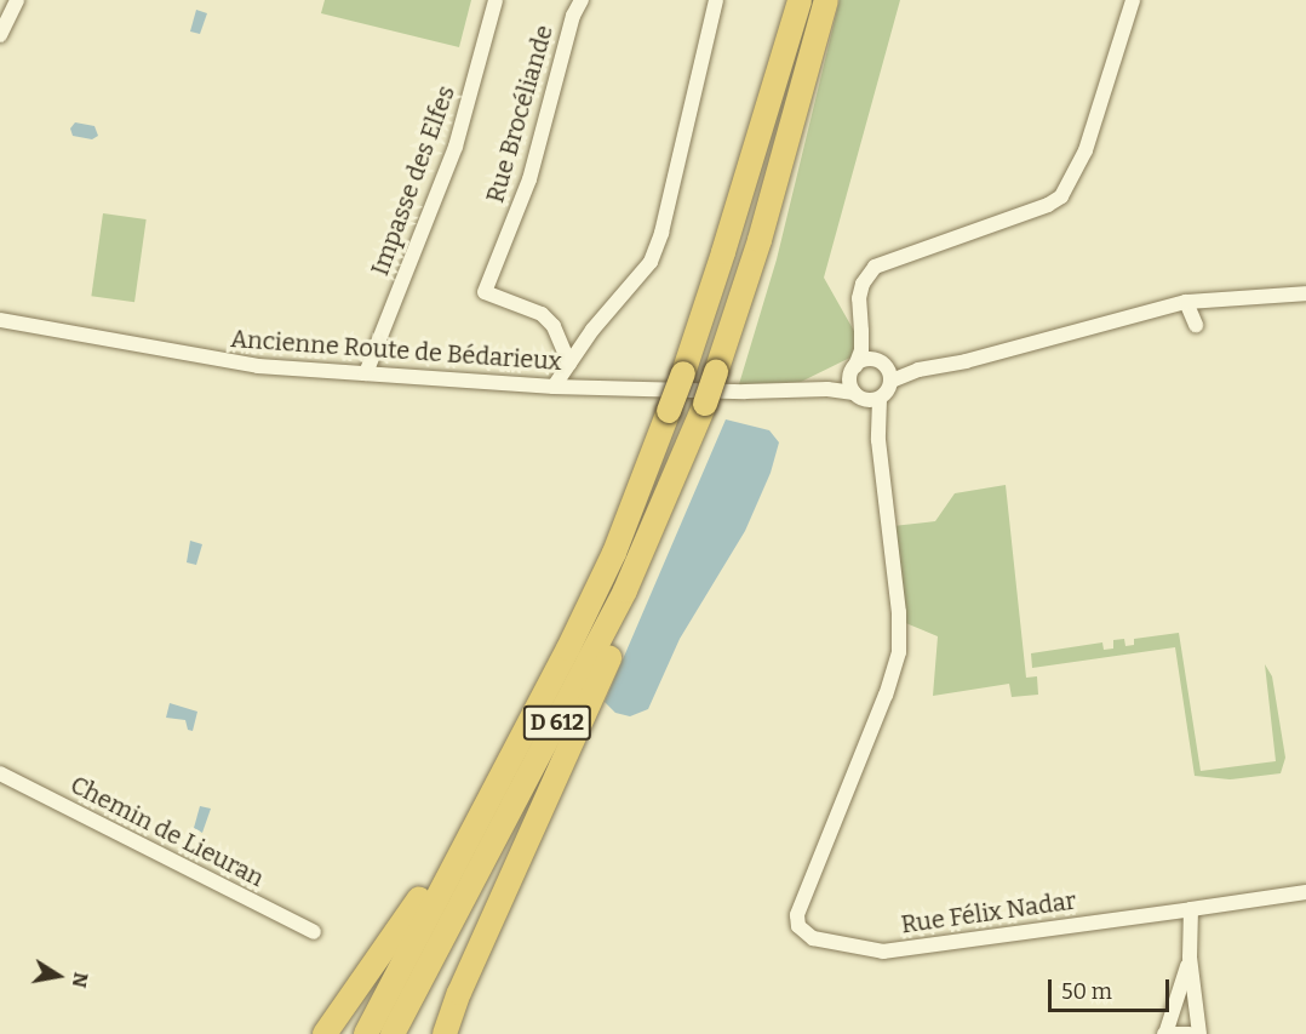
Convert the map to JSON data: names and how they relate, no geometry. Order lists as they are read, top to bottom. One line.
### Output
{"streets":{"highway":["D 612"],"street":["Rue Brocéliande","Impasse des Elfes","Ancienne Route de Bédarieux","Chemin de Lieuran","Rue Félix Nadar"]},"crossings":[["Impasse des Elfes","Ancienne Route de Bédarieux"]],"scale_bar":"50 m","north":"right"}
